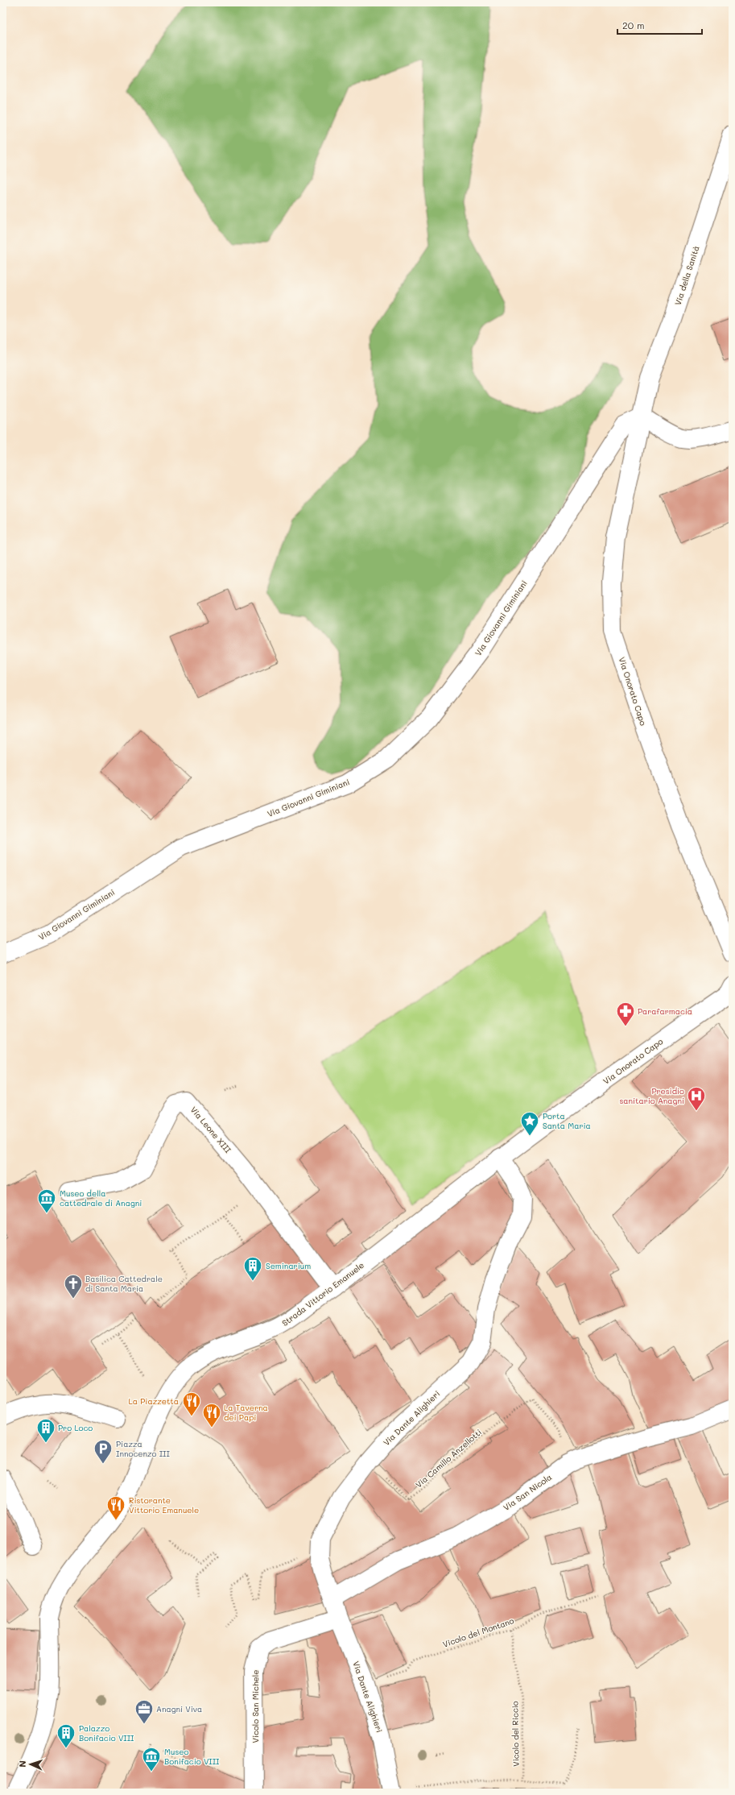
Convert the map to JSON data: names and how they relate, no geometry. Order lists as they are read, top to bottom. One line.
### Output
{"streets":{"street":["Via della Sanità","Via Giovanni Giminiani","Via Onorato Capo","Via Leone XIII","Strada Vittorio Emanuele","Via Dante Alighieri","Via San Nicola","Vicolo San Michele"],"path":["Via Camillo Anzellotti","Vicolo del Montano","Vicolo del Riccio"]},"crossings":[["Via della Sanità","Via Giovanni Giminiani"],["Via della Sanità","Via Onorato Capo"],["Via Giovanni Giminiani","Via Onorato Capo"],["Via Onorato Capo","Strada Vittorio Emanuele"],["Via Leone XIII","Strada Vittorio Emanuele"],["Strada Vittorio Emanuele","Via Dante Alighieri"],["Via Dante Alighieri","Via San Nicola"],["Via Dante Alighieri","Vicolo del Montano"],["Via Dante Alighieri","Vicolo San Michele"],["Via Camillo Anzellotti","Via San Nicola"],["Vicolo del Montano","Vicolo del Riccio"]],"places":{"pharmacy":["Parafarmacia"],"hospital":["Presidio sanitario Anagni"],"place":["Porta Santa Maria"],"museum":["Museo della cattedrale di Anagni","Museo Bonifacio VIII"],"building":["Seminarium","Pro Loco","Palazzo Bonifacio VIII"],"church":["Basilica Cattedrale di Santa Maria"],"restaurant":["La Piazzetta","La Taverna dei Papi","Ristorante Vittorio Emanuele"],"parking":["Piazza Innocenzo III"],"office":["Anagni Viva"]},"scale_bar":"20 m","north":"left"}
